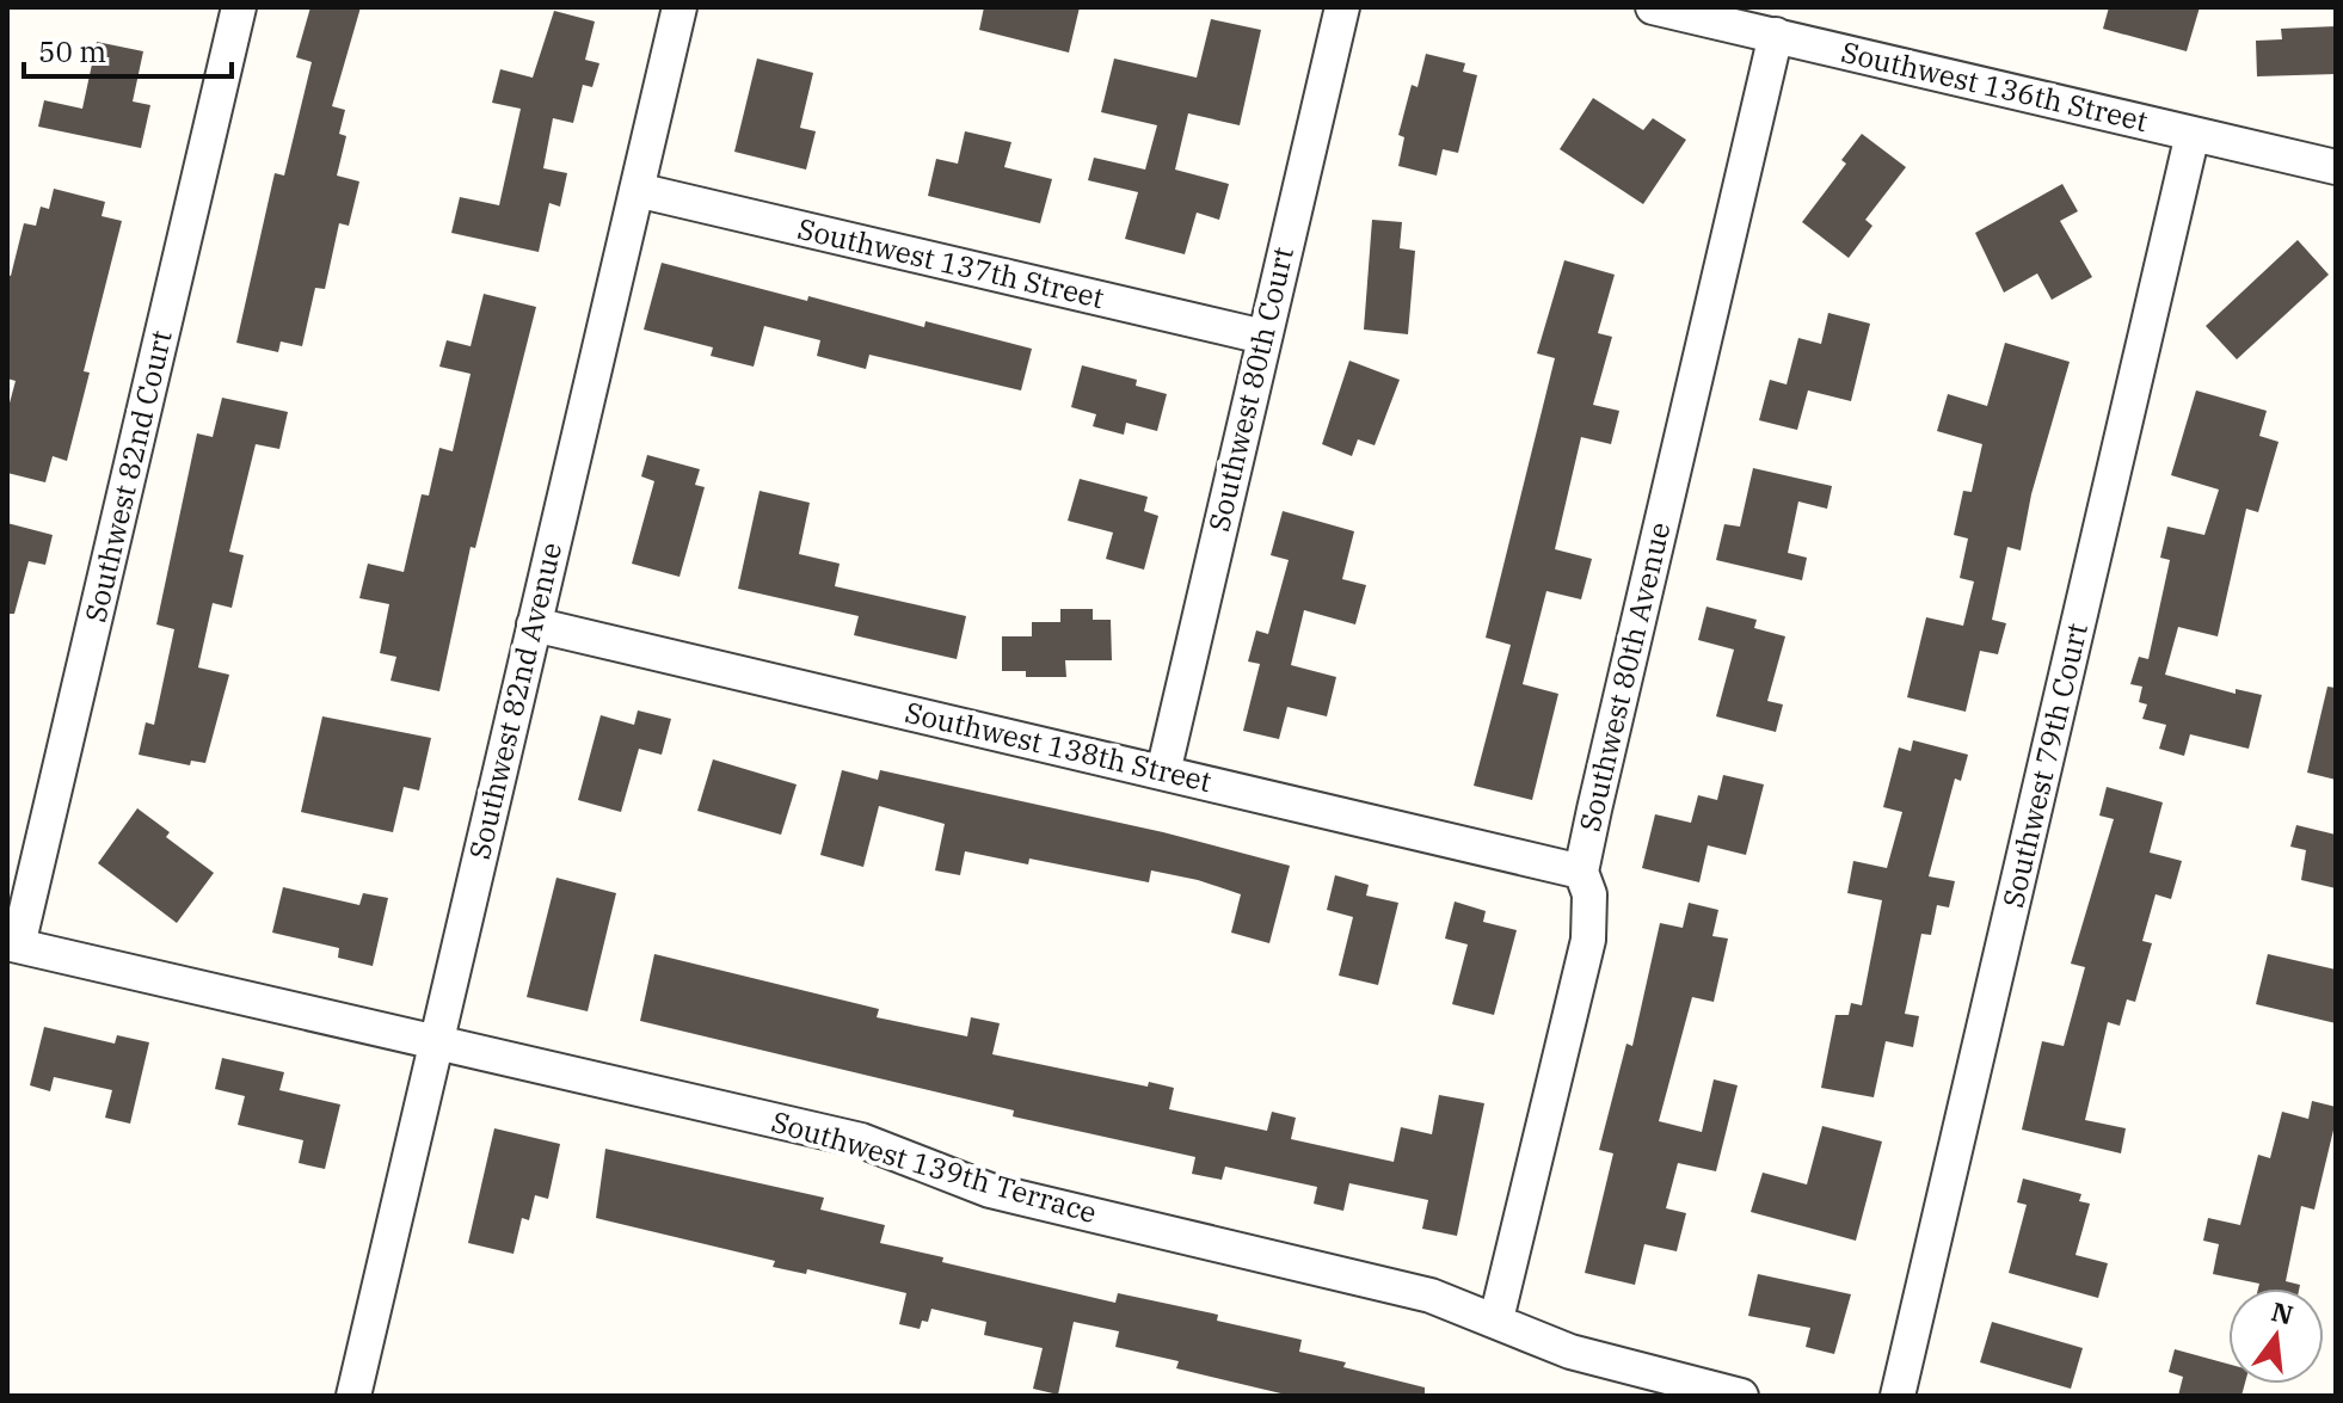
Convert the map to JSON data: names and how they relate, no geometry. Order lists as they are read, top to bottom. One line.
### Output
{"streets":{"street":["Southwest 136th Street","Southwest 137th Street","Southwest 80th Court","Southwest 82nd Court","Southwest 80th Avenue","Southwest 82nd Avenue","Southwest 138th Street","Southwest 79th Court","Southwest 139th Terrace"]},"crossings":[["Southwest 136th Street","Southwest 80th Avenue"],["Southwest 136th Street","Southwest 79th Court"],["Southwest 137th Street","Southwest 80th Court"],["Southwest 137th Street","Southwest 82nd Avenue"],["Southwest 80th Court","Southwest 138th Street"],["Southwest 82nd Court","Southwest 139th Terrace"],["Southwest 80th Avenue","Southwest 138th Street"],["Southwest 80th Avenue","Southwest 139th Terrace"],["Southwest 82nd Avenue","Southwest 138th Street"],["Southwest 82nd Avenue","Southwest 139th Terrace"]],"scale_bar":"50 m","north":"top"}
